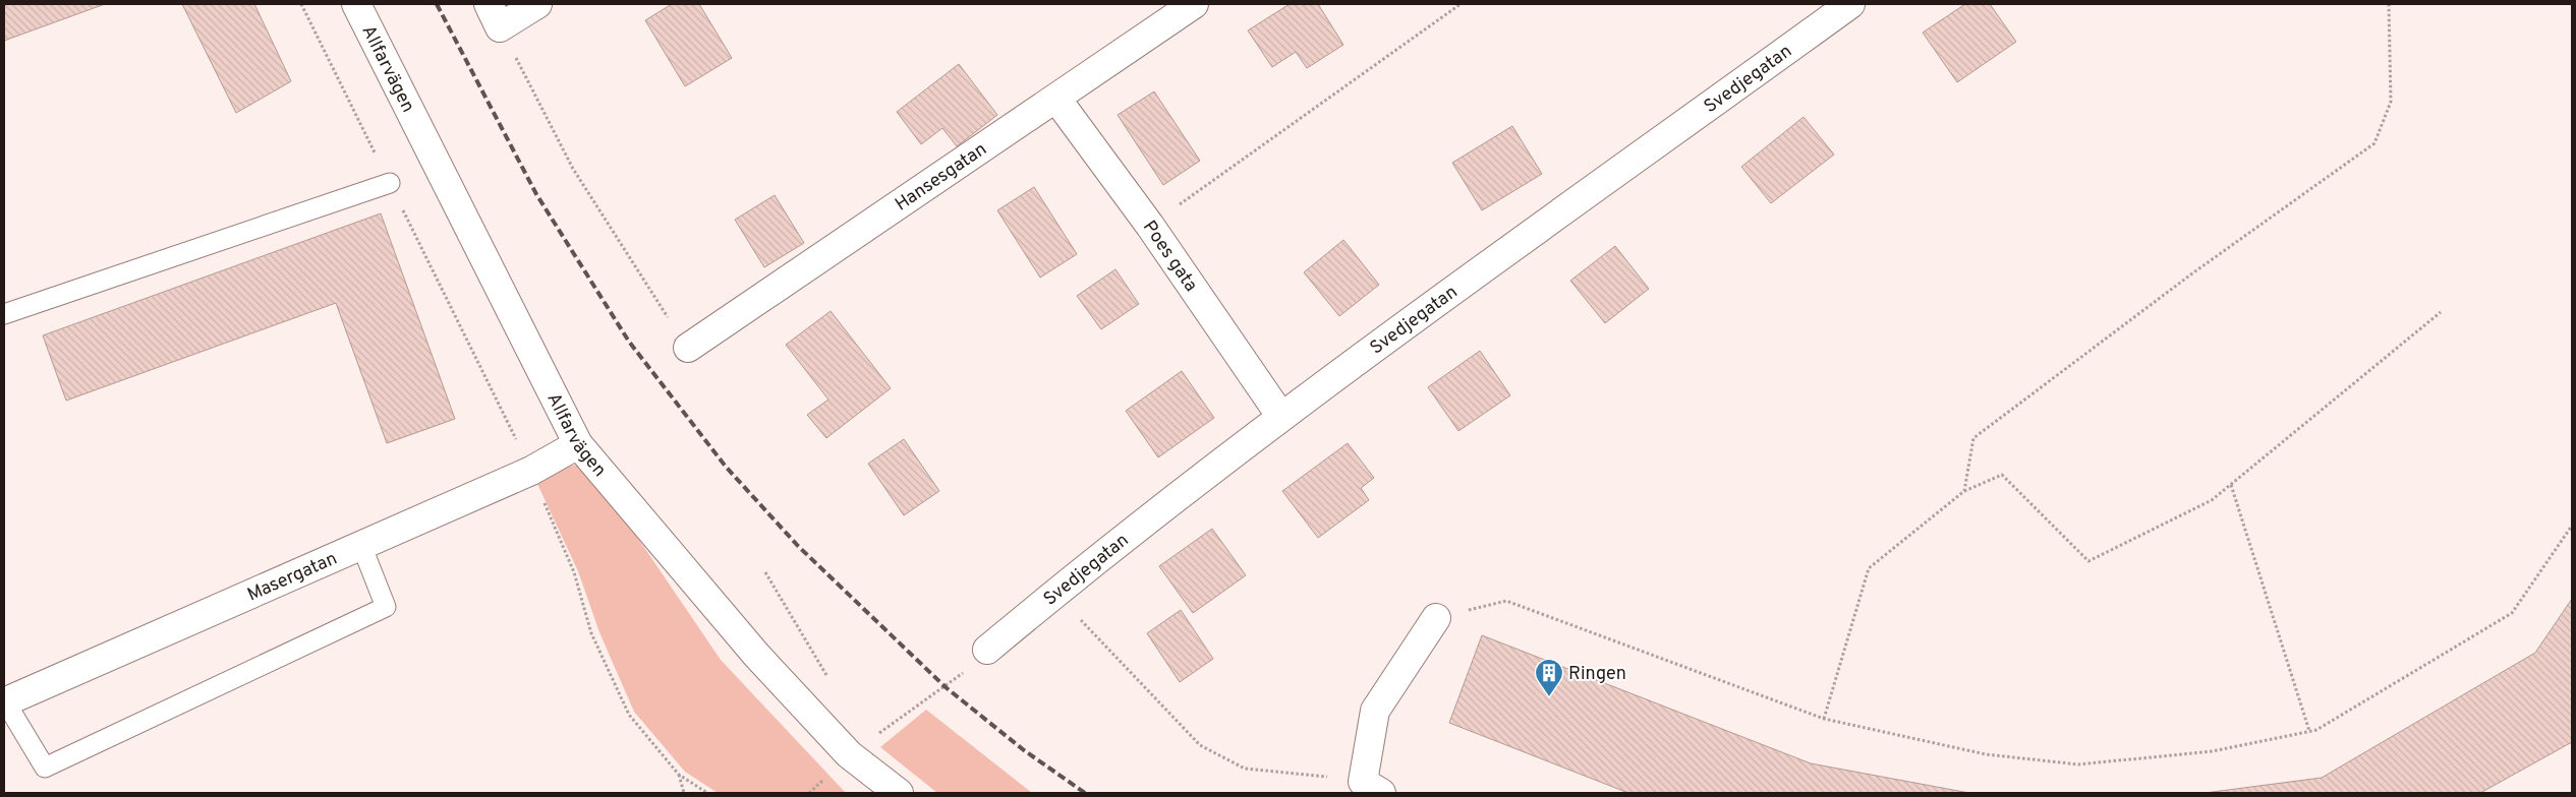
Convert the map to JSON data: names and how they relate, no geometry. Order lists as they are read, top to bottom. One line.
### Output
{"streets":{"street":["Allfarvägen","Svedjegatan","Hansesgatan","Poes gata","Masergatan"]},"crossings":[["Allfarvägen","Masergatan"],["Svedjegatan","Poes gata"],["Hansesgatan","Poes gata"]],"places":{"building":["Ringen"]}}
